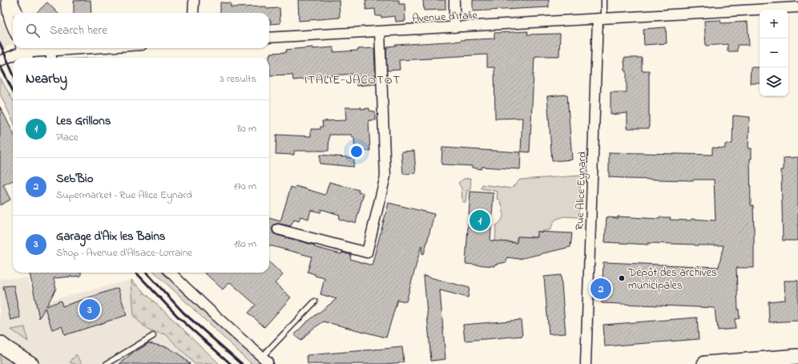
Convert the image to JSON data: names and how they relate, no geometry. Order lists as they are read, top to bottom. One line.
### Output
{"streets":{"street":["Avenue d'Italie","Rue Alice Eynard"]},"crossings":[["Avenue d'Italie","Rue Alice Eynard"]],"districts":["ITALIE-JACOTOT"],"places":["Dépôt des archives municipales"],"page":{"map_buttons":["+","−"],"search":"Search here","heading":["Nearby","3 results"],"list":[{"mark":"1","name":"Les Grillons","note":"Place","value":"80 m"},{"mark":"2","name":"Seb'Bio","note":"Supermarket · Rue Alice Eynard","value":"170 m"},{"mark":"3","name":"Garage d'Aix les Bains","note":"Shop · Avenue d'Alsace-Lorraine","value":"180 m"}],"pins":["1","2","3"]}}
